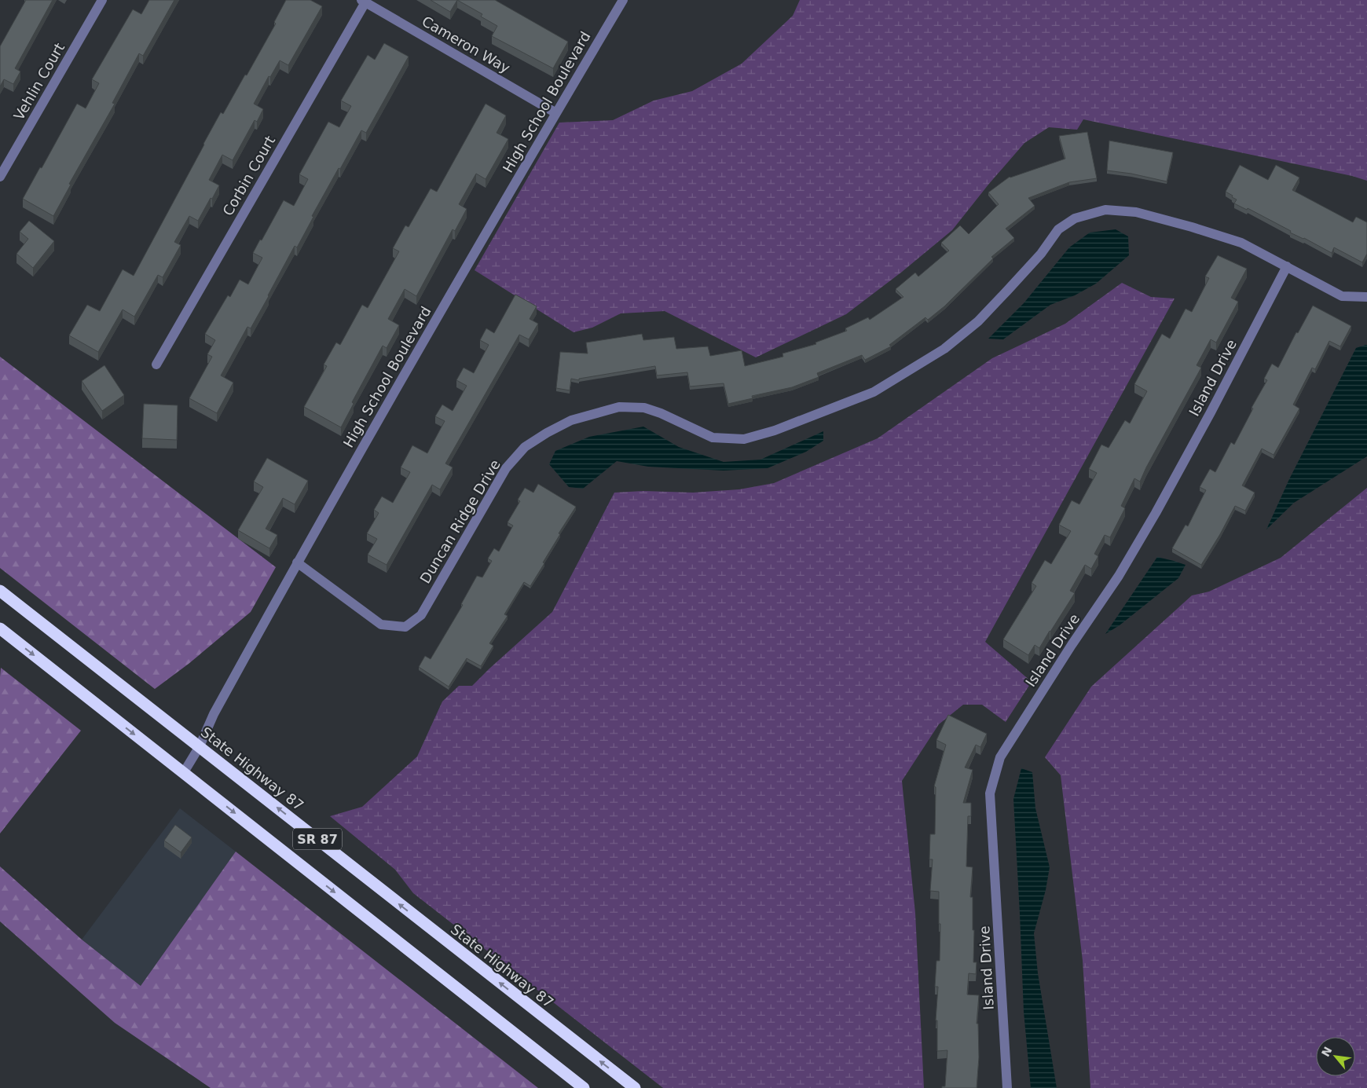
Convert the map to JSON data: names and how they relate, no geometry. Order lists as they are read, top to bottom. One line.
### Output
{"streets":{"highway":["State Highway 87","SR 87"],"street":["Cameron Way","Vehlin Court","High School Boulevard","Corbin Court","Island Drive","Duncan Ridge Drive"]},"crossings":[["Cameron Way","High School Boulevard"],["Cameron Way","Corbin Court"],["High School Boulevard","Duncan Ridge Drive"],["High School Boulevard","State Highway 87"],["High School Boulevard","SR 87"],["Island Drive","Duncan Ridge Drive"]],"north":"top left"}
